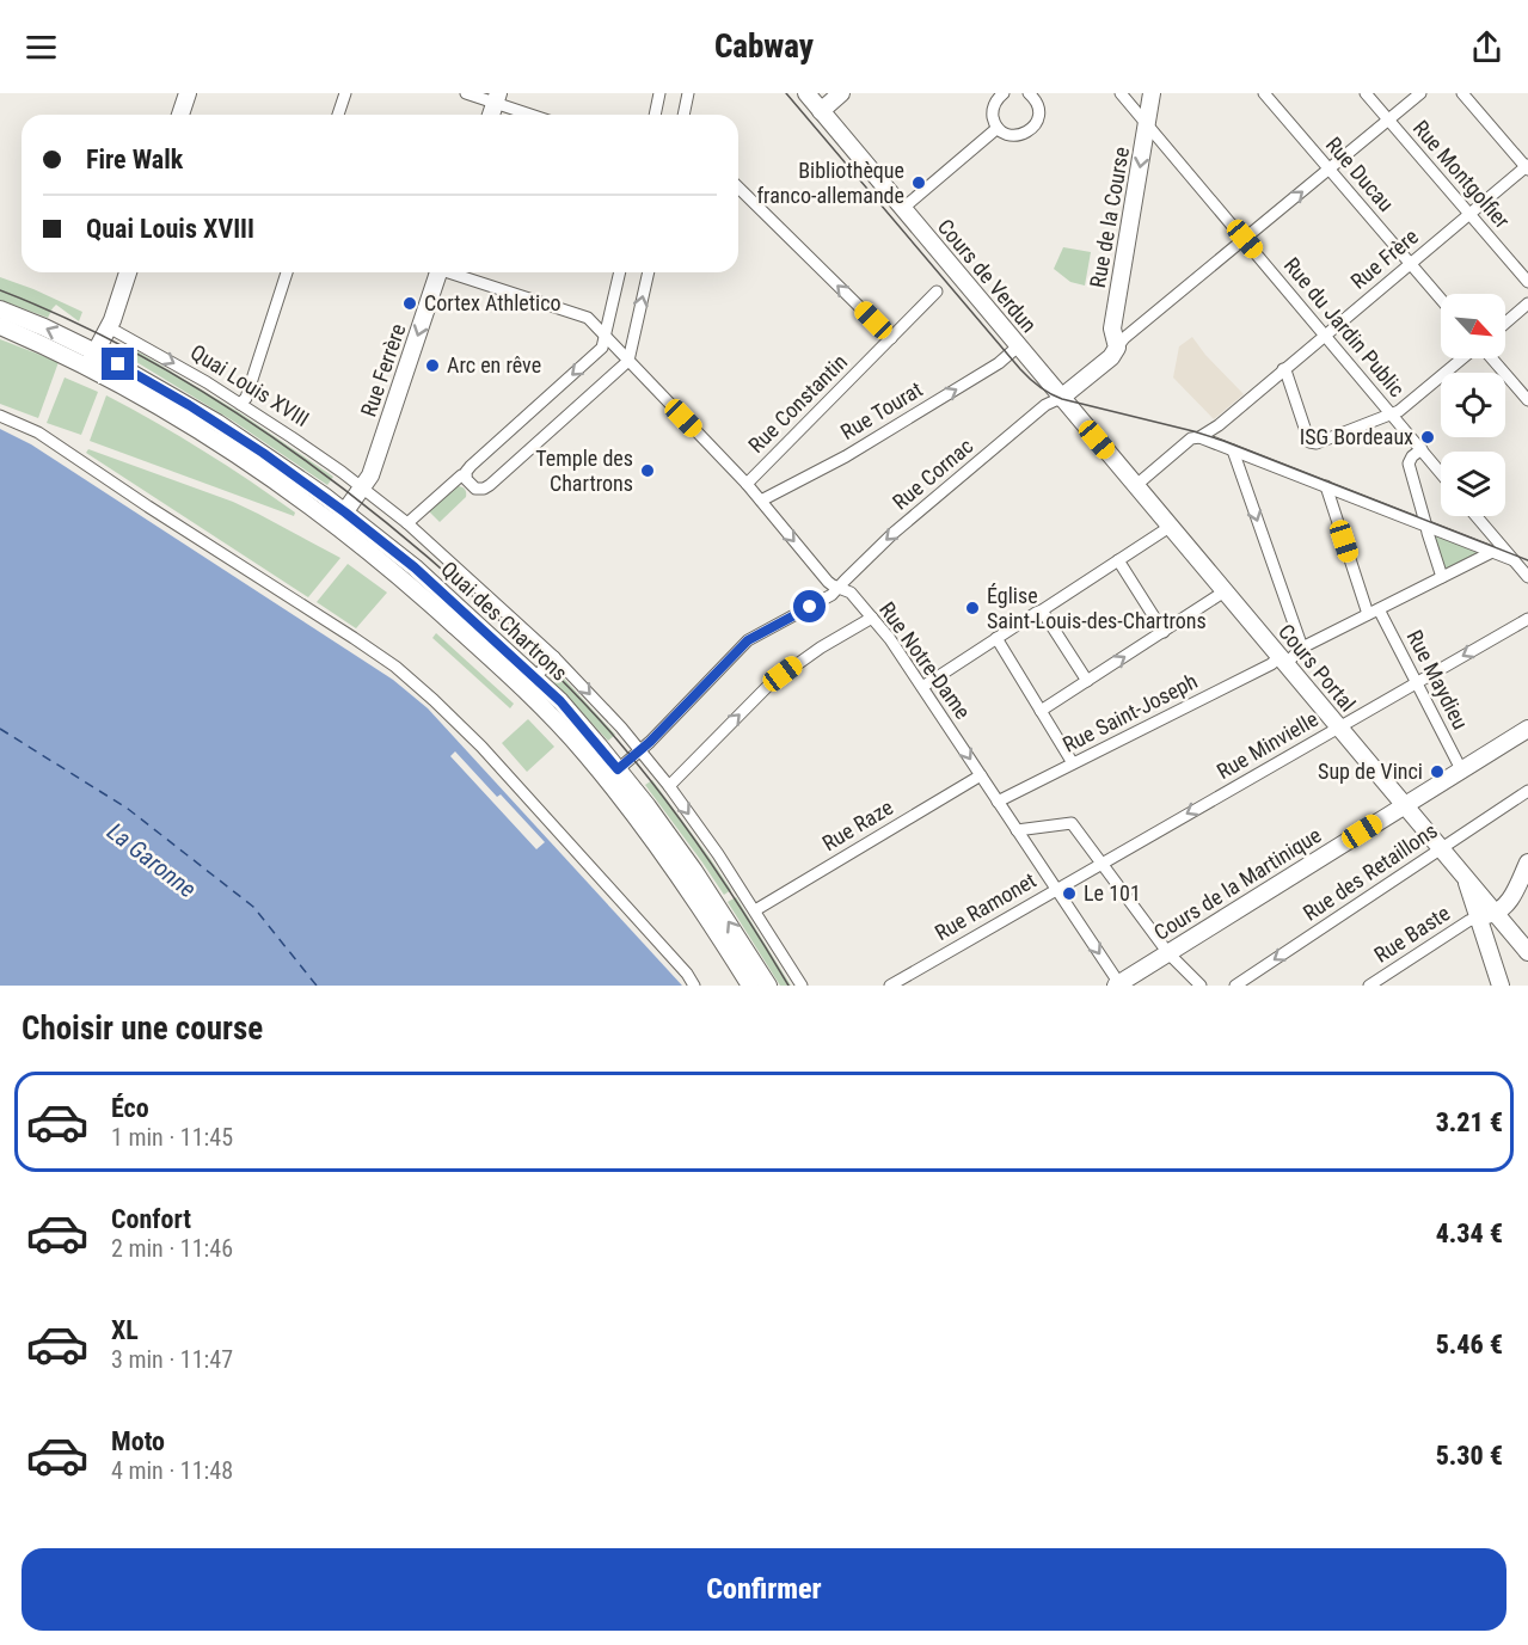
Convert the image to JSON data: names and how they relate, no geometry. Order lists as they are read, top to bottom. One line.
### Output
{"streets":{"main road":["Rue de la Course","Cours de Verdun","Rue Ferrère","Quai des Chartrons","Cours Portal","Cours de la Martinique"],"street":["Rue Ducau","Rue Montgolfier","Rue Frère","Rue du Jardin Public","Quai Louis XVIII","Rue Constantin","Rue Tourat","Rue Cornac","Rue Notre-Dame","Rue Maydieu","Rue Saint-Joseph","Rue Minvielle","Rue Raze","Rue des Retaillons","Rue Ramonet","Rue Baste"]},"crossings":[["Rue Ducau","Rue Frère"],["Rue Montgolfier","Rue Frère"],["Rue de la Course","Rue du Jardin Public"],["Rue Frère","Cours de Verdun"],["Rue Frère","Rue du Jardin Public"],["Rue Frère","Cours Portal"],["Cours de Verdun","Rue Tourat"],["Cours de Verdun","Rue Cornac"],["Cours de Verdun","Cours Portal"],["Rue Ferrère","Quai Louis XVIII"],["Rue Ferrère","Quai des Chartrons"],["Quai Louis XVIII","Quai des Chartrons"],["Rue Constantin","Rue Notre-Dame"],["Rue Tourat","Rue Notre-Dame"],["Rue Cornac","Quai des Chartrons"],["Rue Cornac","Rue Notre-Dame"],["Quai des Chartrons","Rue Raze"],["Rue Notre-Dame","Rue Saint-Joseph"],["Rue Notre-Dame","Rue Raze"],["Rue Notre-Dame","Cours de la Martinique"],["Rue Notre-Dame","Rue Ramonet"],["Cours Portal","Rue Saint-Joseph"],["Cours Portal","Rue Minvielle"],["Cours Portal","Rue des Retaillons"],["Cours Portal","Cours de la Martinique"],["Cours Portal","Rue Baste"],["Rue Maydieu","Rue Saint-Joseph"],["Rue Maydieu","Rue Minvielle"],["Rue Maydieu","Cours de la Martinique"],["Rue Minvielle","Rue Ramonet"]],"one_way":["Rue de la Course","Rue Ferrère","Quai Louis XVIII","Rue Tourat","Rue Cornac","Rue Minvielle","Rue des Retaillons"],"water":["La Garonne"],"places":["Bibliothèque franco-allemande","Cortex Athletico","Arc en rêve","ISG Bordeaux","Temple des Chartrons","Église Saint-Louis-des-Chartrons","Sup de Vinci","Le 101"],"north":"bottom right","page":{"header":"Cabway","banner":["Fire Walk","Quai Louis XVIII"],"heading":"Choisir une course","list":[{"name":"Éco","note":"1 min · 11:45","value":"3.21 €"},{"name":"Confort","note":"2 min · 11:46","value":"4.34 €"},{"name":"XL","note":"3 min · 11:47","value":"5.46 €"},{"name":"Moto","note":"4 min · 11:48","value":"5.30 €"}],"buttons":"Confirmer"}}
